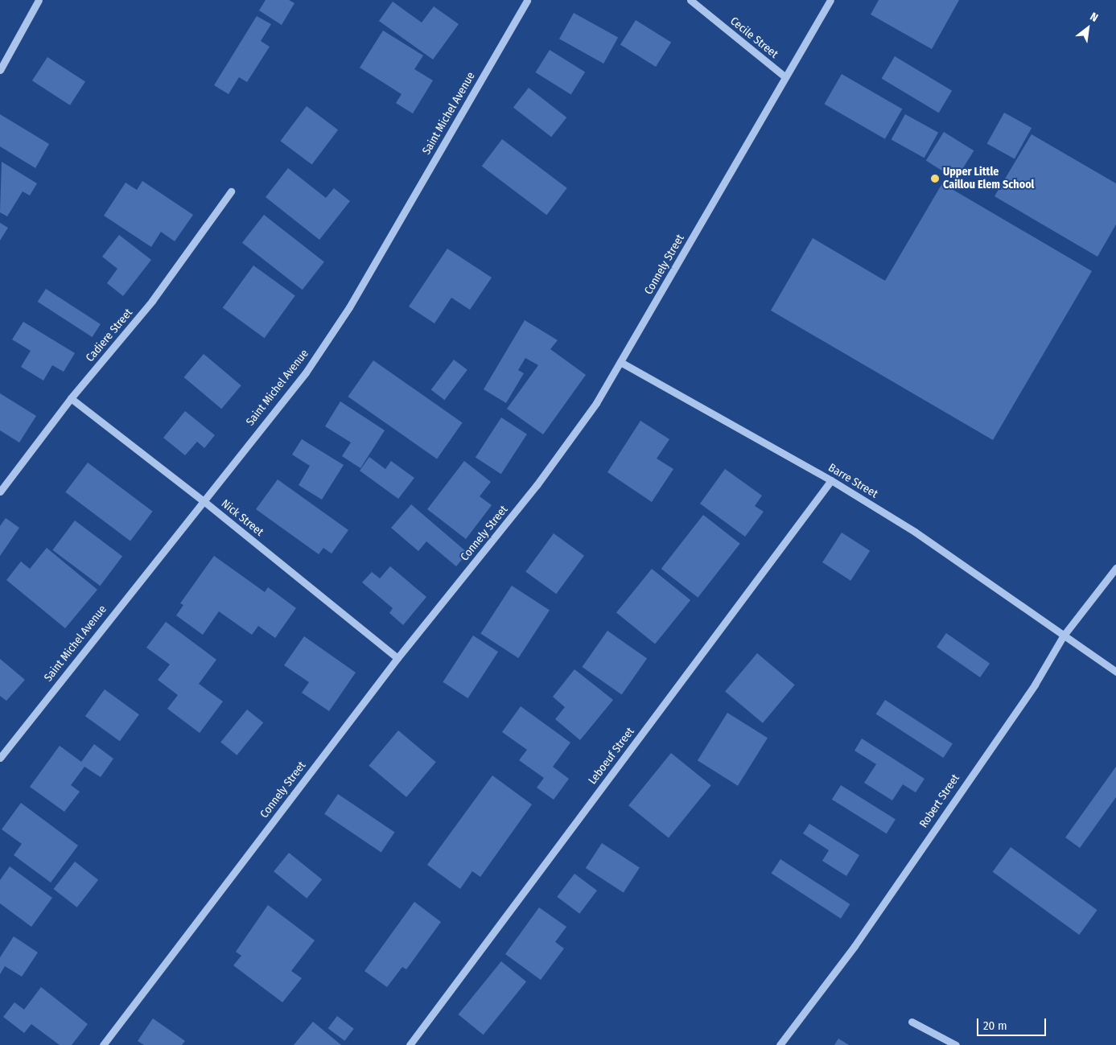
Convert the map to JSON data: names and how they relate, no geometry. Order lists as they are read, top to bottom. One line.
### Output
{"streets":{"street":["Cecile Street","Saint Michel Avenue","Connely Street","Cadiere Street","Barre Street","Nick Street","Leboeuf Street","Robert Street"]},"crossings":[["Cecile Street","Connely Street"],["Saint Michel Avenue","Nick Street"],["Connely Street","Barre Street"],["Connely Street","Nick Street"],["Cadiere Street","Nick Street"],["Barre Street","Leboeuf Street"],["Barre Street","Robert Street"]],"places":["Upper Little Caillou Elem School"],"scale_bar":"20 m","north":"top right"}
